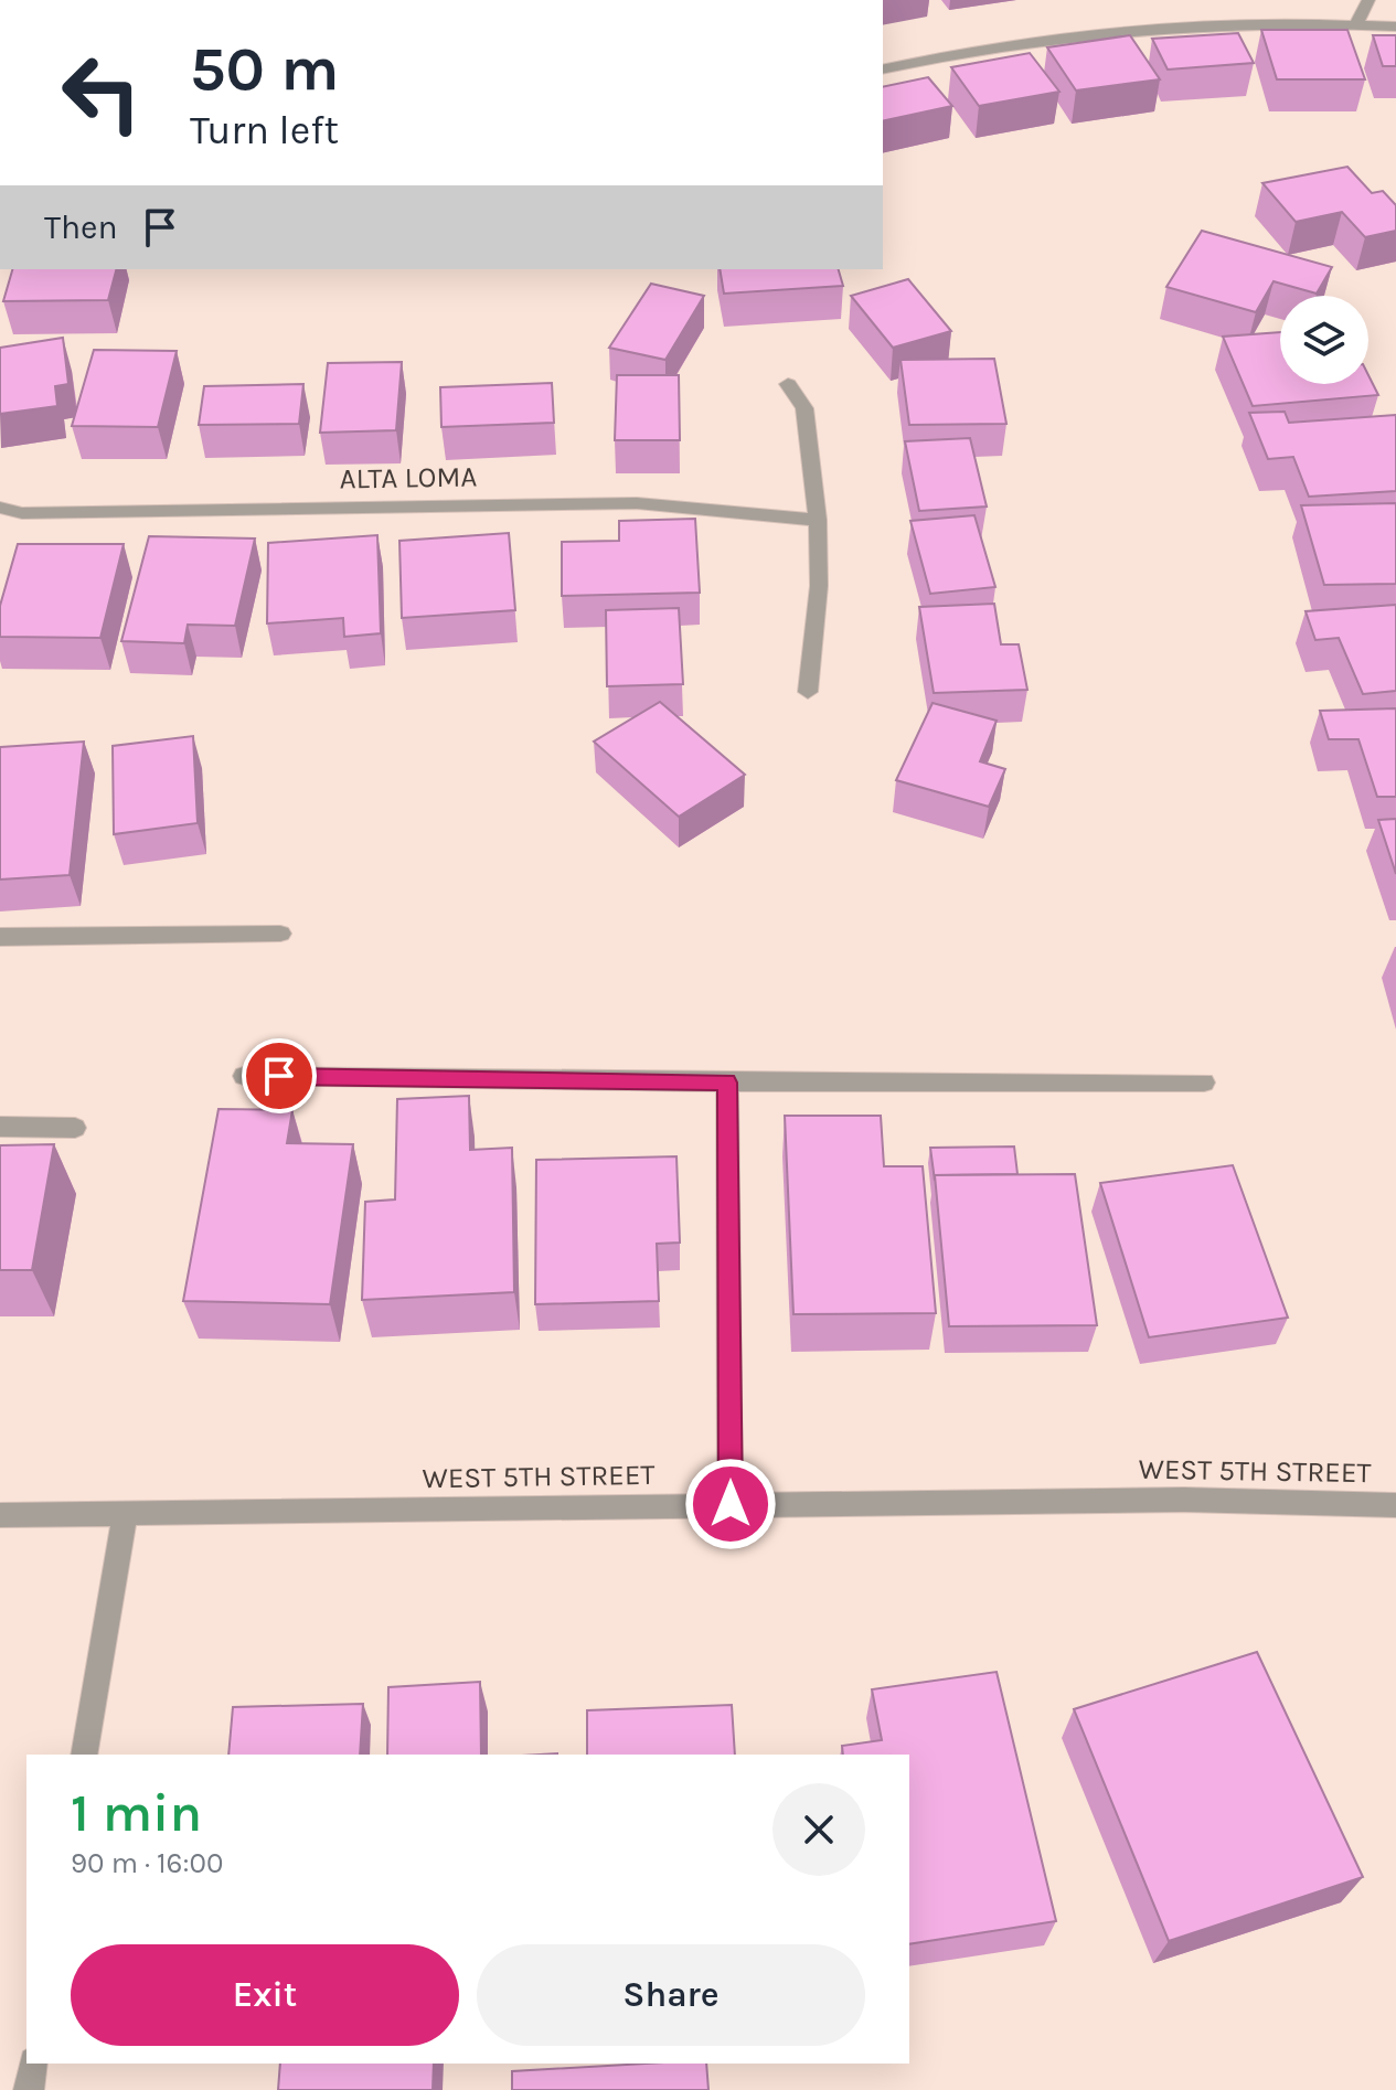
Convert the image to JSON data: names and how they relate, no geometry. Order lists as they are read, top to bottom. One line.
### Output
{"streets":{"street":["ALTA LOMA","WEST 5TH STREET"]},"page":{"turn":["50 m","Turn left"],"then":"Then","heading":["1 min","90 m · 16:00"],"buttons":["Exit","Share"]}}
